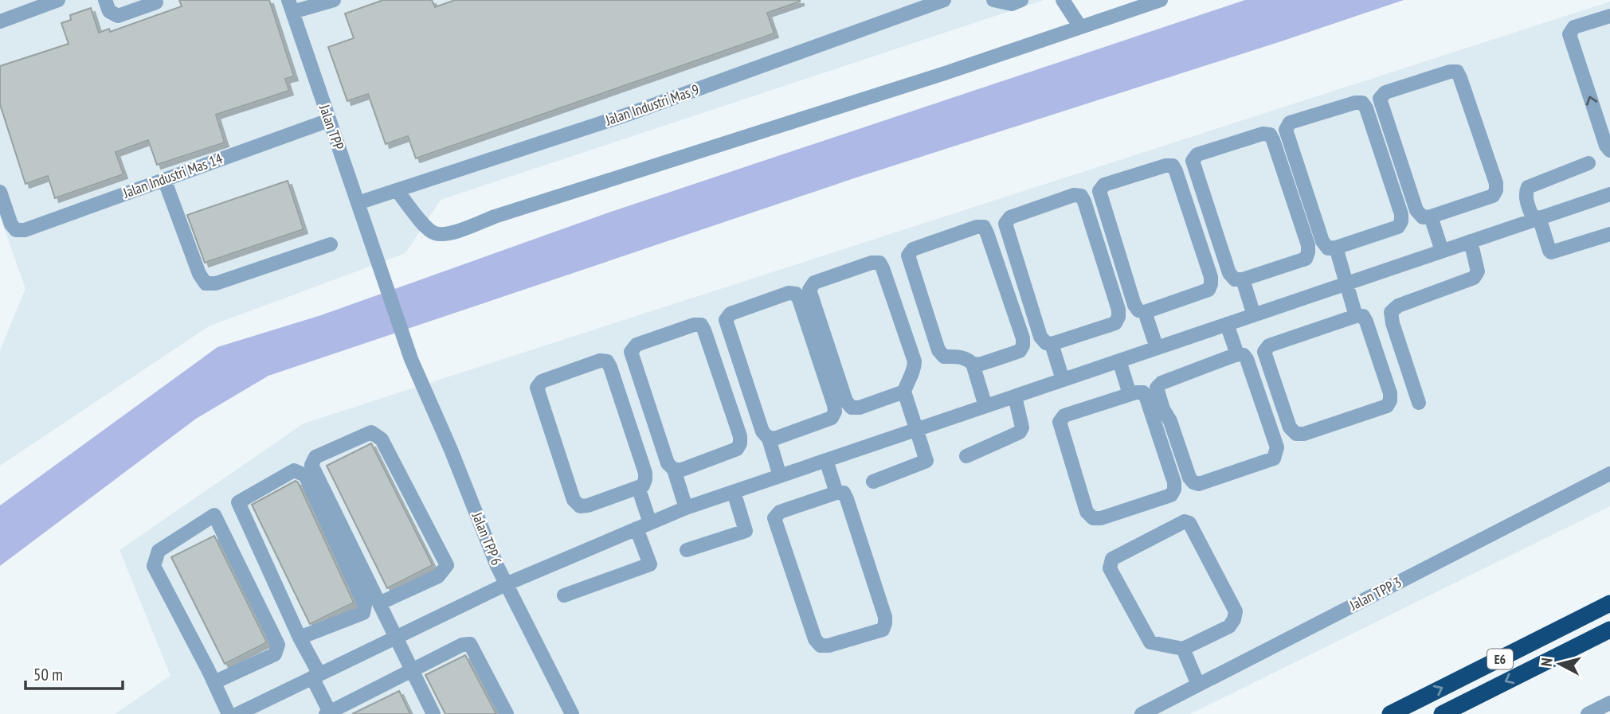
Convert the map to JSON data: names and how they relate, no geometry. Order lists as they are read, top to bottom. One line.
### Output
{"streets":{"highway":["E6"],"street":["Jalan Industri Mas 9","Jalan TPP","Jalan Industri Mas 14","Jalan TPP 6","Jalan TPP 3"]},"crossings":[["Jalan Industri Mas 9","Jalan TPP"],["Jalan TPP","Jalan Industri Mas 14"],["Jalan TPP","Jalan TPP 6"]],"scale_bar":"50 m","north":"left"}
